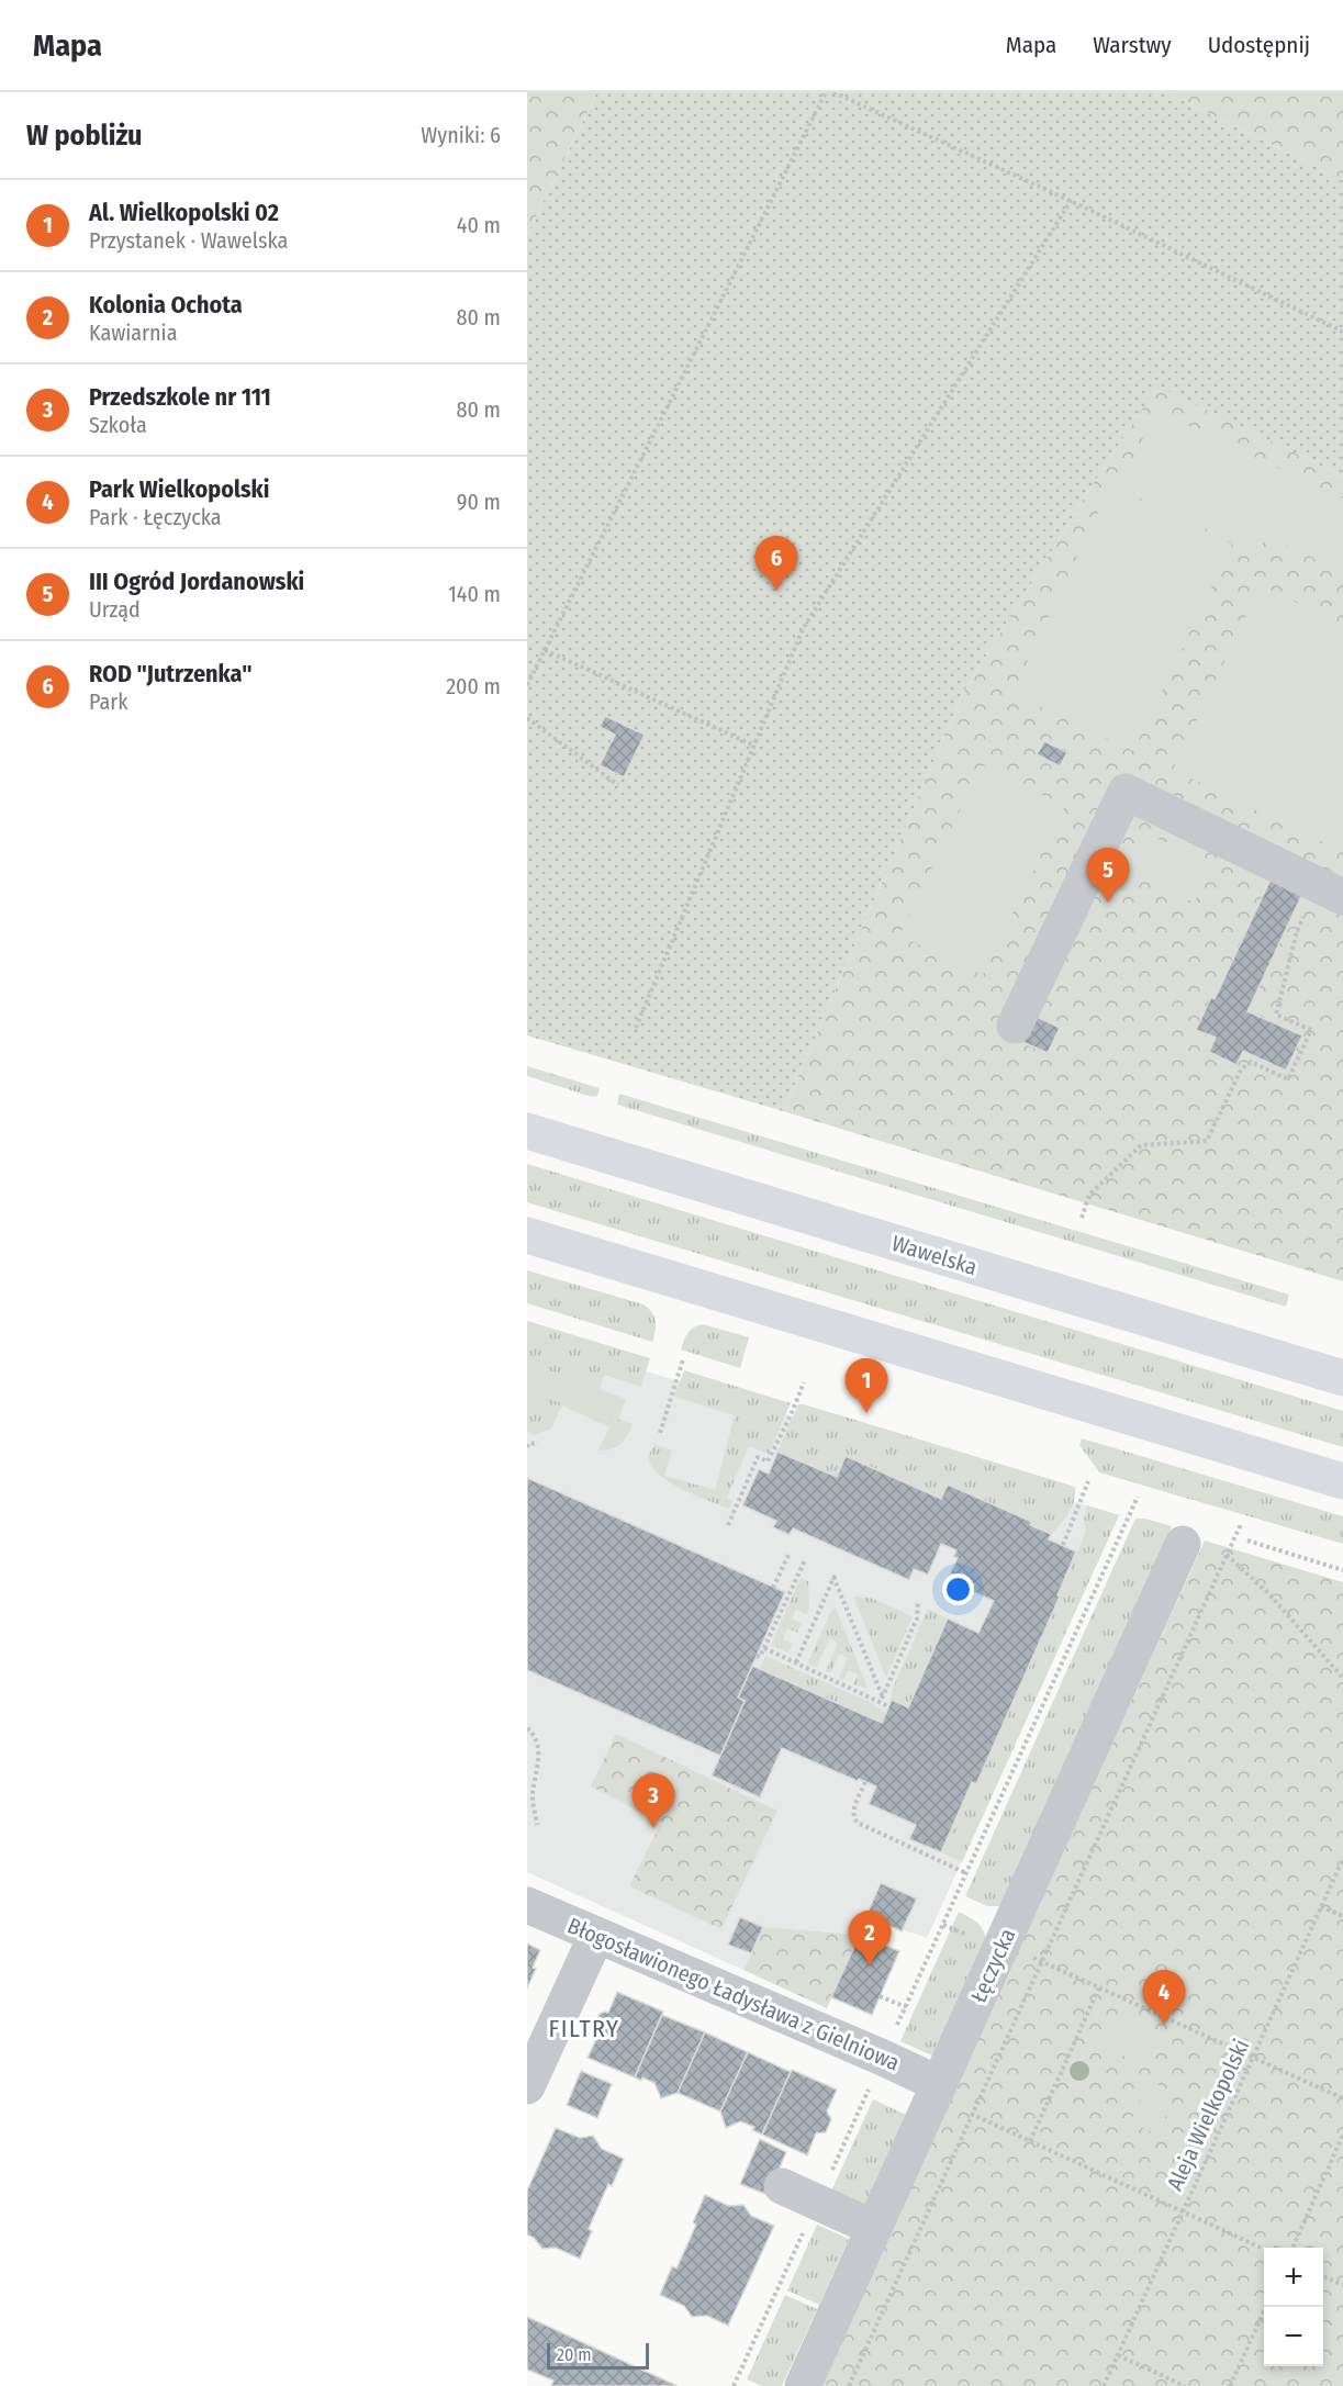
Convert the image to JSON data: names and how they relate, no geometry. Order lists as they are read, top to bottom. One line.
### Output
{"streets":{"main road":["Wawelska"],"street":["Łęczycka","Błogosławionego Ładysława z Gielniowa"],"path":["Aleja Wielkopolski"]},"crossings":[["Łęczycka","Błogosławionego Ładysława z Gielniowa"]],"districts":["FILTRY"],"scale_bar":"20 m","page":{"header":"Mapa","nav":["Mapa","Warstwy","Udostępnij"],"heading":["W pobliżu","Wyniki: 6"],"list":[{"mark":"1","name":"Al. Wielkopolski 02","note":"Przystanek · Wawelska","value":"40 m"},{"mark":"2","name":"Kolonia Ochota","note":"Kawiarnia","value":"80 m"},{"mark":"3","name":"Przedszkole nr 111","note":"Szkoła","value":"80 m"},{"mark":"4","name":"Park Wielkopolski","note":"Park · Łęczycka","value":"90 m"},{"mark":"5","name":"III Ogród Jordanowski","note":"Urząd","value":"140 m"},{"mark":"6","name":"ROD \"Jutrzenka\"","note":"Park","value":"200 m"}],"pins":["6","5","1","3","2","4"],"map_buttons":["+","−"],"scale":"20 m"}}
